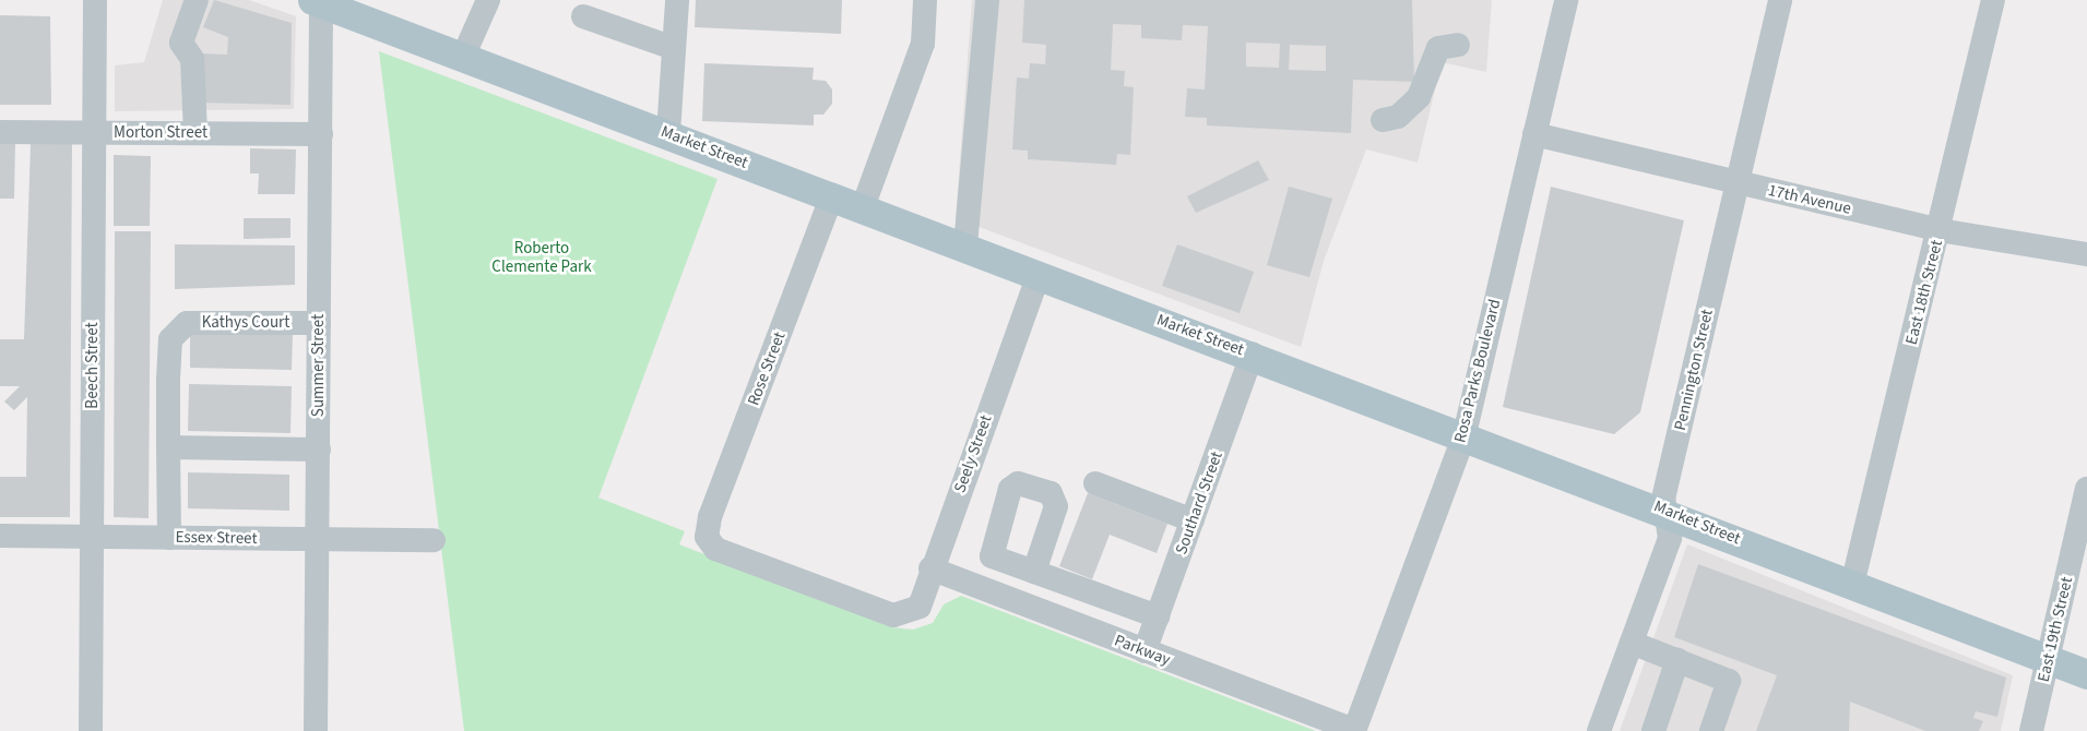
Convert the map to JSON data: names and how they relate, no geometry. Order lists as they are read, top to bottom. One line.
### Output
{"streets":{"main road":["Market Street"],"street":["Morton Street","17th Avenue","East 18th Street","Kathys Court","Beech Street","Summer Street","Rose Street","Pennington Street","Rosa Parks Boulevard","Seely Street","Southard Street","Essex Street","East 19th Street","Parkway"]},"crossings":[["Morton Street","Beech Street"],["Morton Street","Summer Street"],["Market Street","East 18th Street"],["Market Street","Summer Street"],["Market Street","Rose Street"],["Market Street","Pennington Street"],["Market Street","Rosa Parks Boulevard"],["Market Street","Seely Street"],["Market Street","Southard Street"],["Market Street","East 19th Street"],["17th Avenue","East 18th Street"],["17th Avenue","Pennington Street"],["17th Avenue","Rosa Parks Boulevard"],["Kathys Court","Summer Street"],["Kathys Court","Essex Street"],["Beech Street","Essex Street"],["Summer Street","Essex Street"],["Rose Street","Seely Street"],["Rosa Parks Boulevard","Parkway"],["Seely Street","Parkway"],["Southard Street","Parkway"]],"parks":["Roberto Clemente Park"]}
